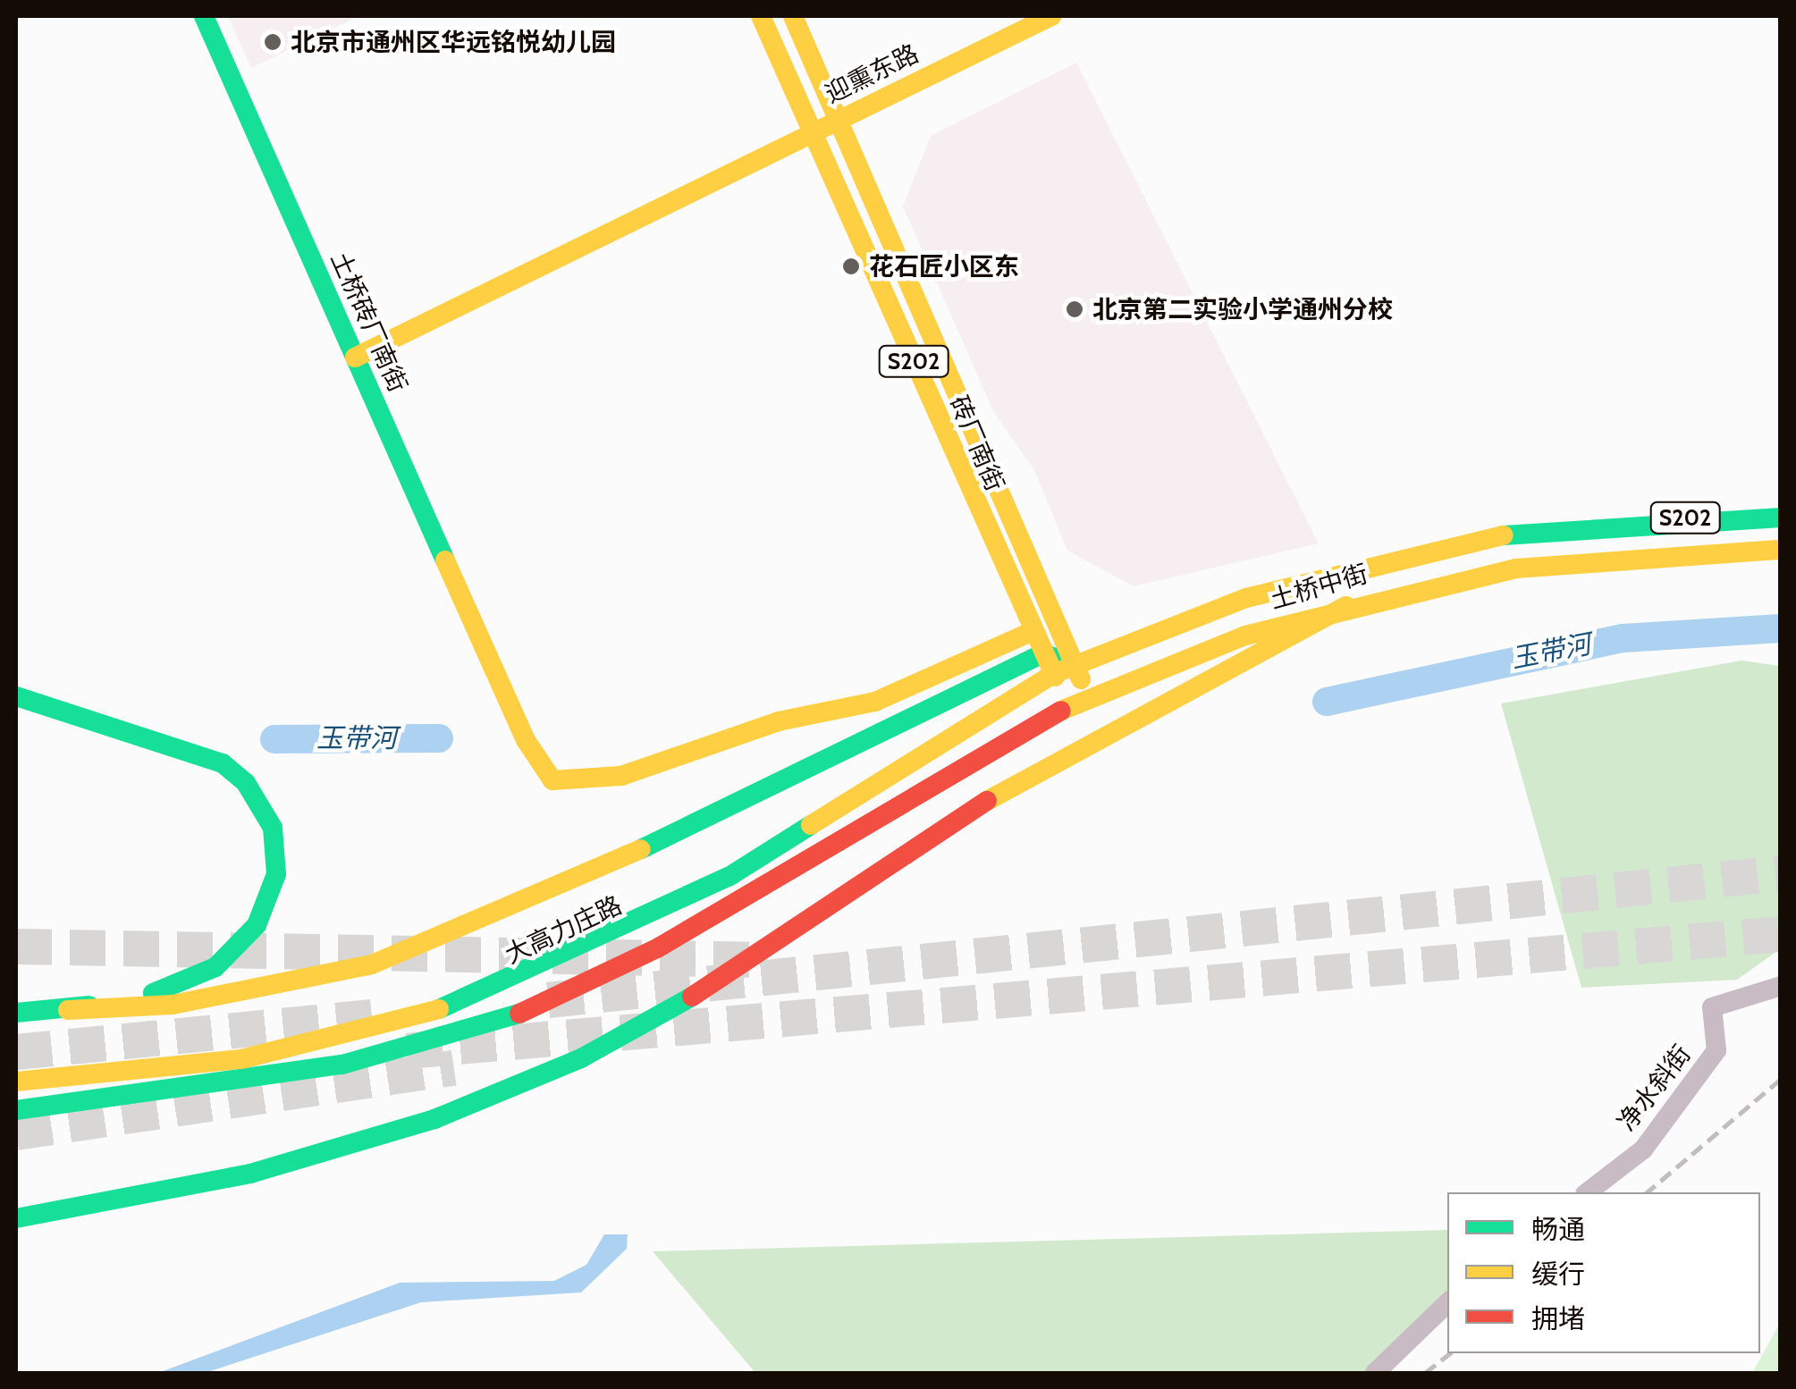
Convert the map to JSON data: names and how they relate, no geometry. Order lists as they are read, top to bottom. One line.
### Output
{"streets":{"main road":["迎熏东路","土桥砖厂南街","S202","砖厂南街","土桥中街","大高力庄路"],"street":["净水斜街"]},"crossings":[["迎熏东路","土桥砖厂南街"],["迎熏东路","砖厂南街"],["土桥砖厂南街","砖厂南街"],["砖厂南街","土桥中街"],["砖厂南街","大高力庄路"]],"water":["玉带河"],"places":["北京市通州区华远铭悦幼儿园","花石匠小区东","北京第二实验小学通州分校"],"legend":["畅通","缓行","拥堵"]}
